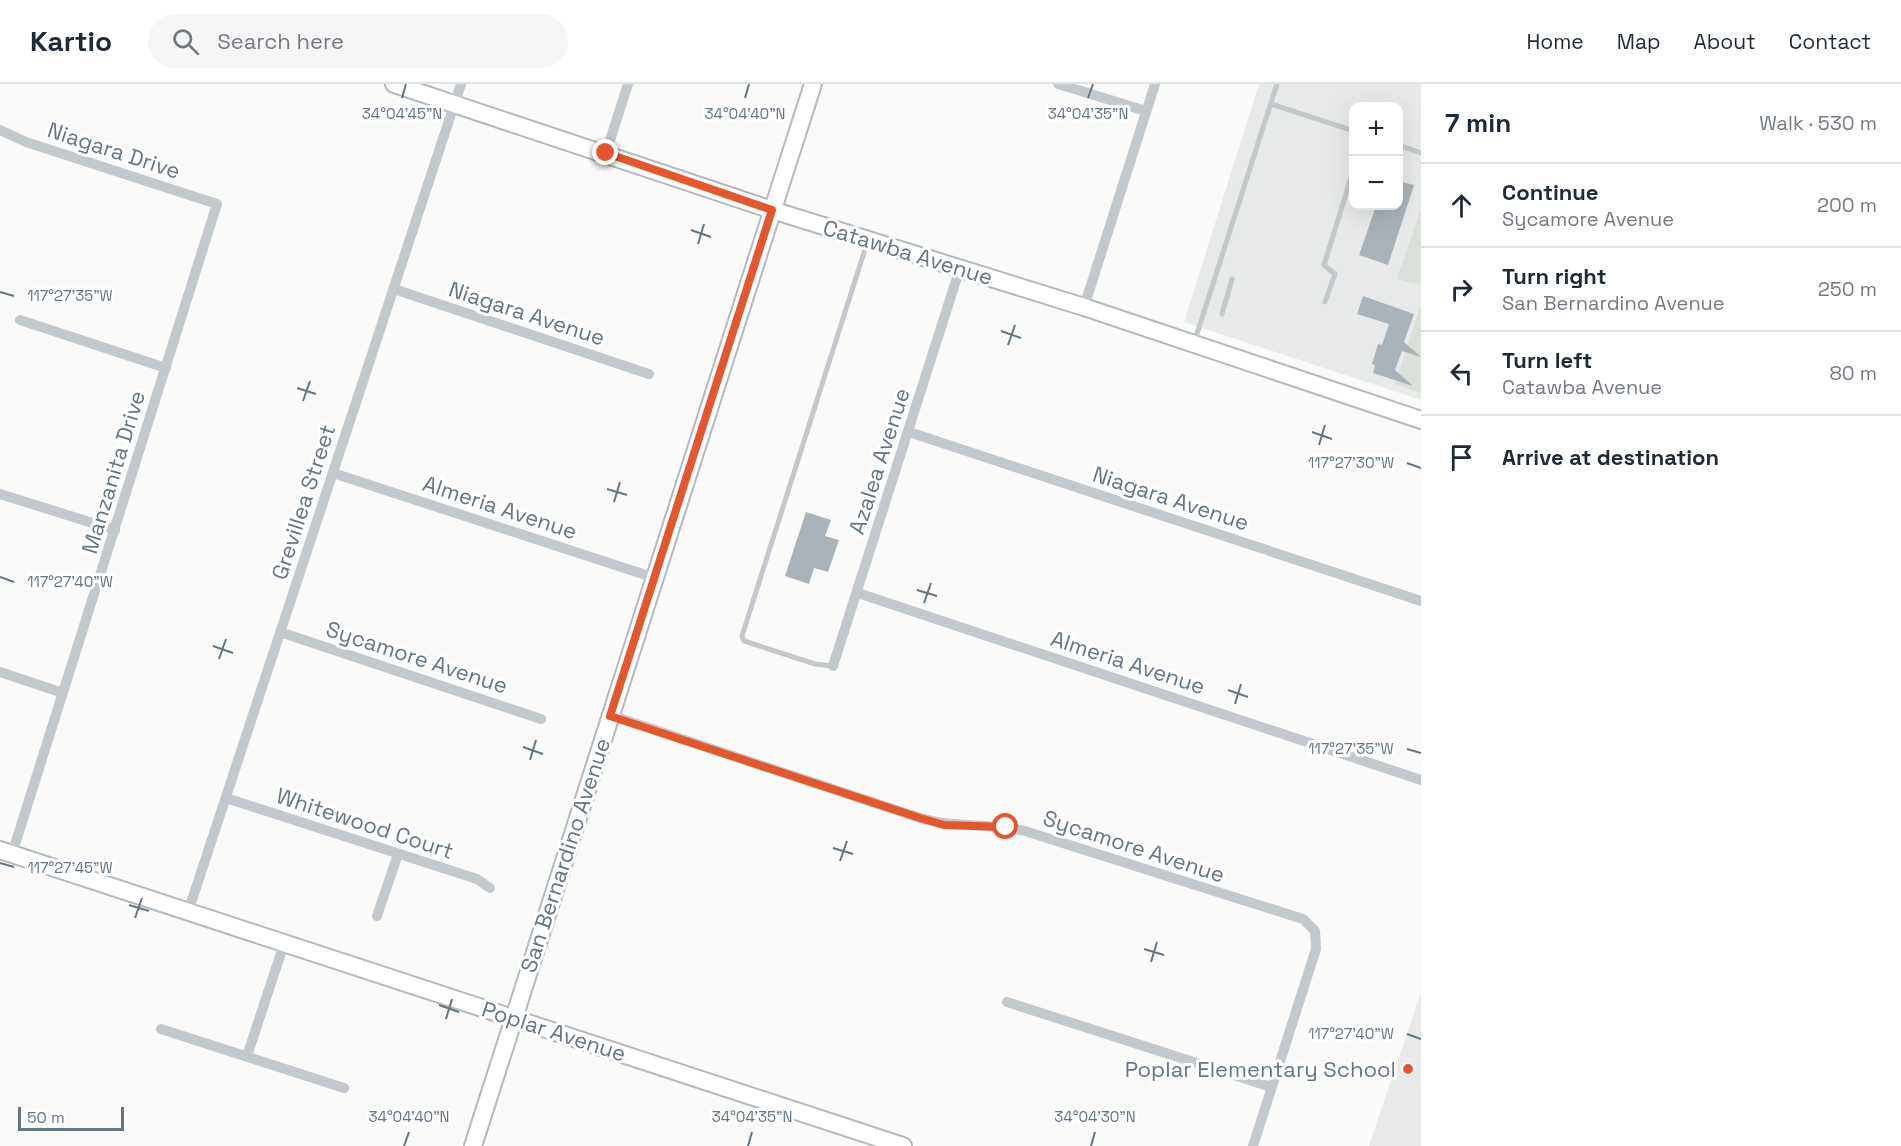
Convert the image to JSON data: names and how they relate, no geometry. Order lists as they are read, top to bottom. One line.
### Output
{"streets":{"street":["Niagara Drive","Catawba Avenue","Niagara Avenue","Azalea Avenue","Manzanita Drive","Grevillea Street","Almeria Avenue","Sycamore Avenue","Whitewood Court","San Bernardino Avenue","Poplar Avenue"]},"crossings":[["Niagara Drive","Manzanita Drive"],["Catawba Avenue","Azalea Avenue"],["Catawba Avenue","Grevillea Street"],["Catawba Avenue","San Bernardino Avenue"],["Niagara Avenue","Azalea Avenue"],["Niagara Avenue","Grevillea Street"],["Azalea Avenue","Almeria Avenue"],["Manzanita Drive","Poplar Avenue"],["Grevillea Street","Almeria Avenue"],["Grevillea Street","Sycamore Avenue"],["Grevillea Street","Whitewood Court"],["Grevillea Street","Poplar Avenue"],["Almeria Avenue","San Bernardino Avenue"],["Sycamore Avenue","San Bernardino Avenue"],["San Bernardino Avenue","Poplar Avenue"]],"places":["Poplar Elementary School"],"scale_bar":"50 m","page":{"header":"Kartio","search":"Search here","nav":["Home","Map","About","Contact"],"heading":["7 min","Walk · 530 m"],"map_buttons":["+","−"],"list":[["Continue","Sycamore Avenue","200 m"],["Turn right","San Bernardino Avenue","250 m"],["Turn left","Catawba Avenue","80 m"],"Arrive at destination"],"scale":"50 m"},"coordinates":["34°04'45\"N","34°04'40\"N","34°04'35\"N","117°27'35\"W","117°27'30\"W","117°27'40\"W","117°27'45\"W","34°04'30\"N"]}
